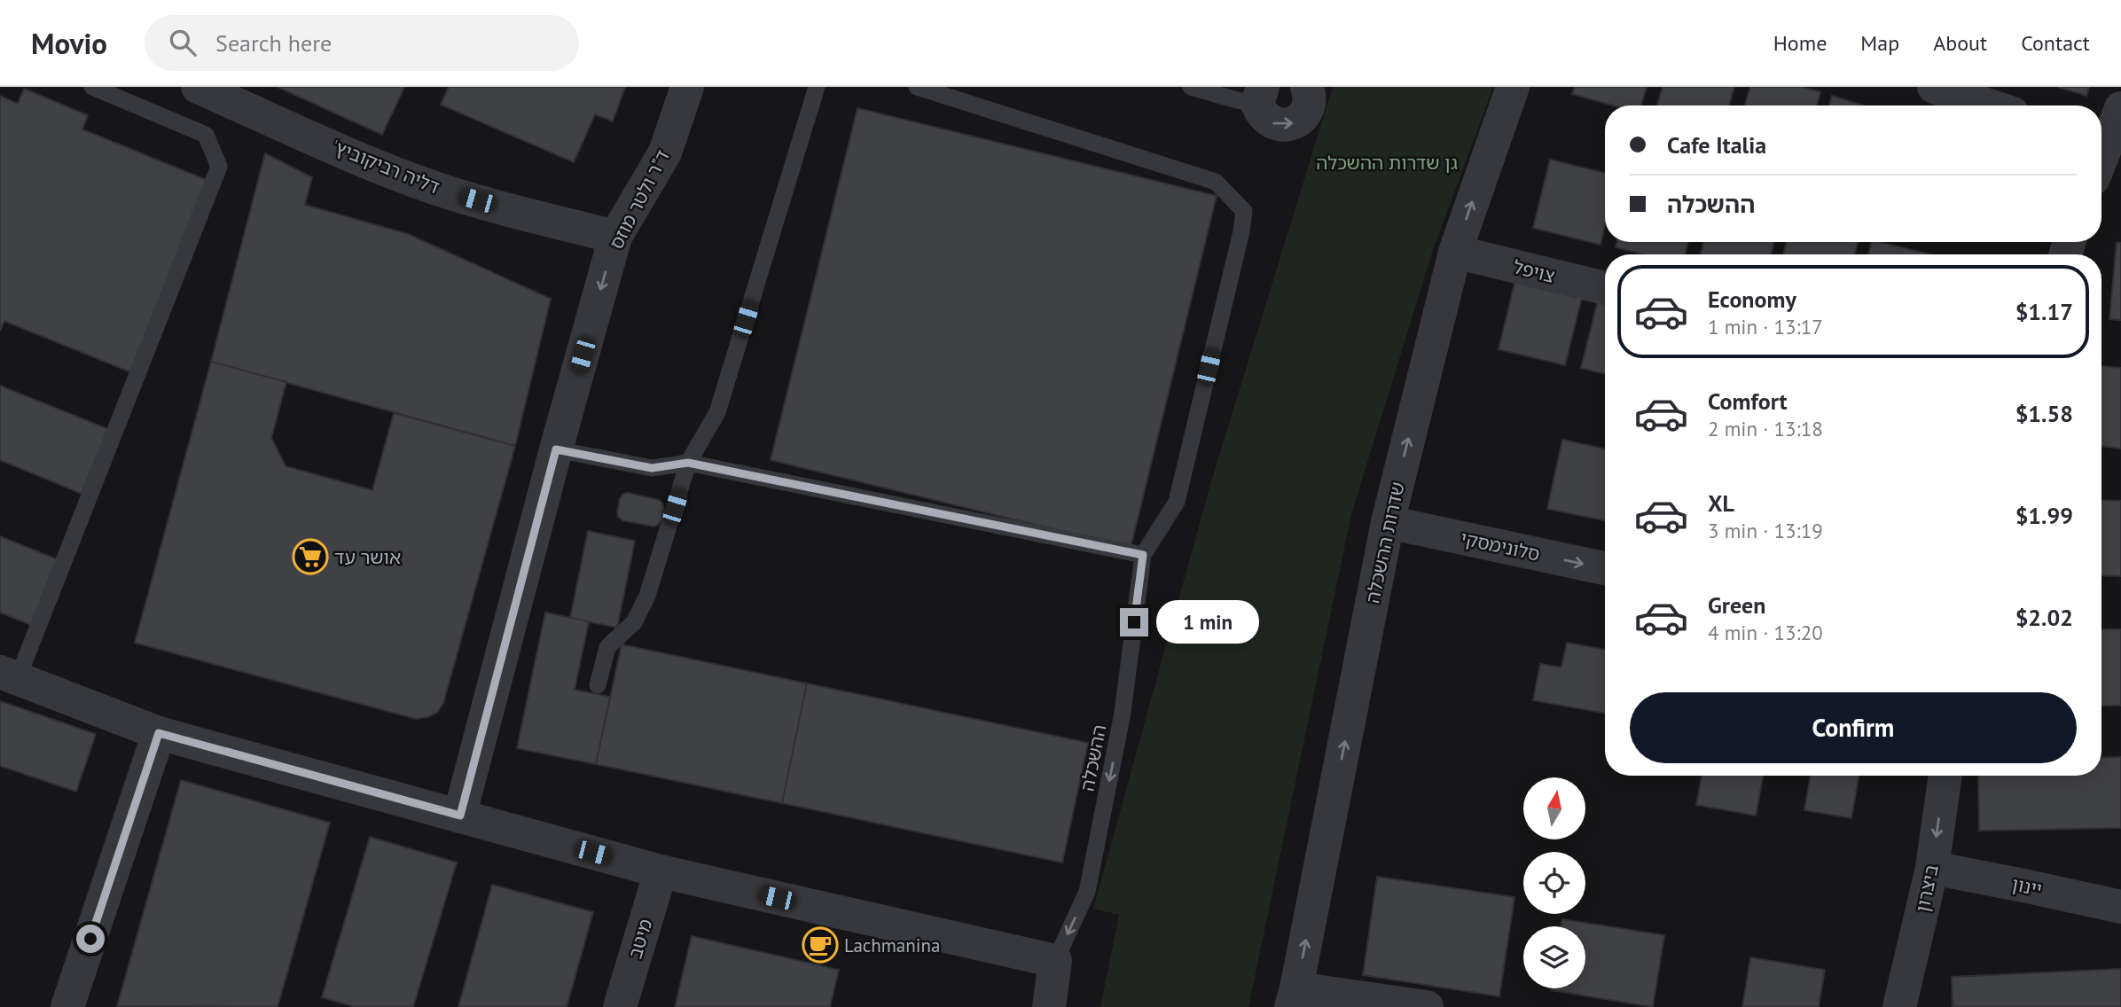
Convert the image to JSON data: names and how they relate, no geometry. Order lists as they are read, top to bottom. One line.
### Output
{"streets":{"street":["'דליה רביקוביץ","ד\"ר ולטר מוזס","צויפל","שדרות ההשכלה","סלונימסקי","יינון","ביצרון","מיטב"],"lane":["ההשכלה"]},"crossings":[["'דליה רביקוביץ","ד\"ר ולטר מוזס"],["צויפל","שדרות ההשכלה"],["שדרות ההשכלה","סלונימסקי"],["יינון","ביצרון"]],"one_way":["שדרות ההשכלה","סלונימסקי","ההשכלה","ביצרון"],"parks":["גן שדרות ההשכלה"],"places":{"supermarket":["אושר עד"],"cafe":["Lachmanina"]},"north":"top","page":{"header":"Movio","search":"Search here","nav":["Home","Map","About","Contact"],"banner":["Cafe Italia","ההשכלה"],"list":[{"name":"Economy","note":"1 min · 13:17","value":"$1.17"},{"name":"Comfort","note":"2 min · 13:18","value":"$1.58"},{"name":"XL","note":"3 min · 13:19","value":"$1.99"},{"name":"Green","note":"4 min · 13:20","value":"$2.02"}],"bubble":"1 min","buttons":"Confirm"}}
